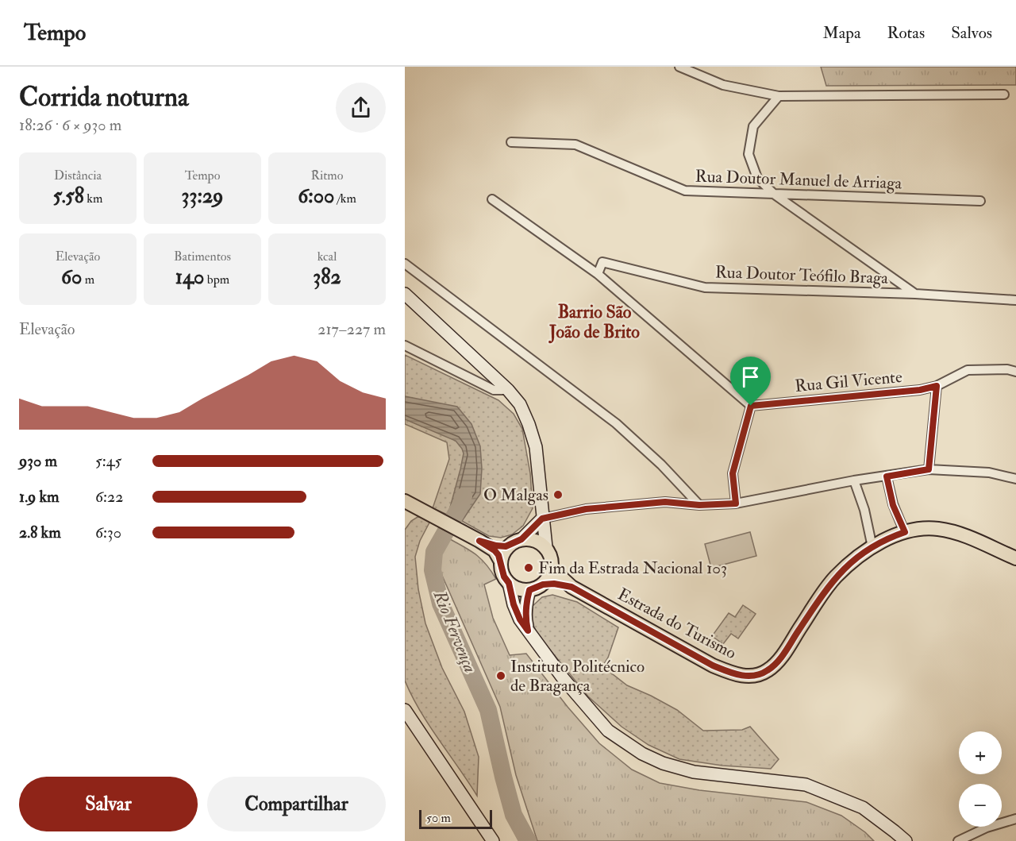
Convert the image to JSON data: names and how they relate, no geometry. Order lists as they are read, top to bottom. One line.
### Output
{"streets":{"main road":["Estrada do Turismo"],"street":["Rua Doutor Manuel de Arriaga","Rua Doutor Teófilo Braga","Rua Gil Vicente"]},"districts":["Barrio São João de Brito"],"water":["Rio Fervença"],"places":["O Malgas","Fim da Estrada Nacional 103","Instituto Politécnico de Bragança"],"scale_bar":"50 m","page":{"header":"Tempo","nav":["Mapa","Rotas","Salvos"],"heading":["Corrida noturna","18:26 · 6 × 930 m"],"stats":[["Distância","5.58 km"],["Tempo","33:29"],["Ritmo","6:00 /km"],["Elevação","60 m"],["Batimentos","140 bpm"],["kcal","382"]],"chart":["Elevação","217–227 m"],"list":[{"name":"930 m","note":"5:45"},{"name":"1.9 km","note":"6:22"},{"name":"2.8 km","note":"6:30"}],"map_buttons":["+","−"],"buttons":["Salvar","Compartilhar"],"scale":"50 m"}}
